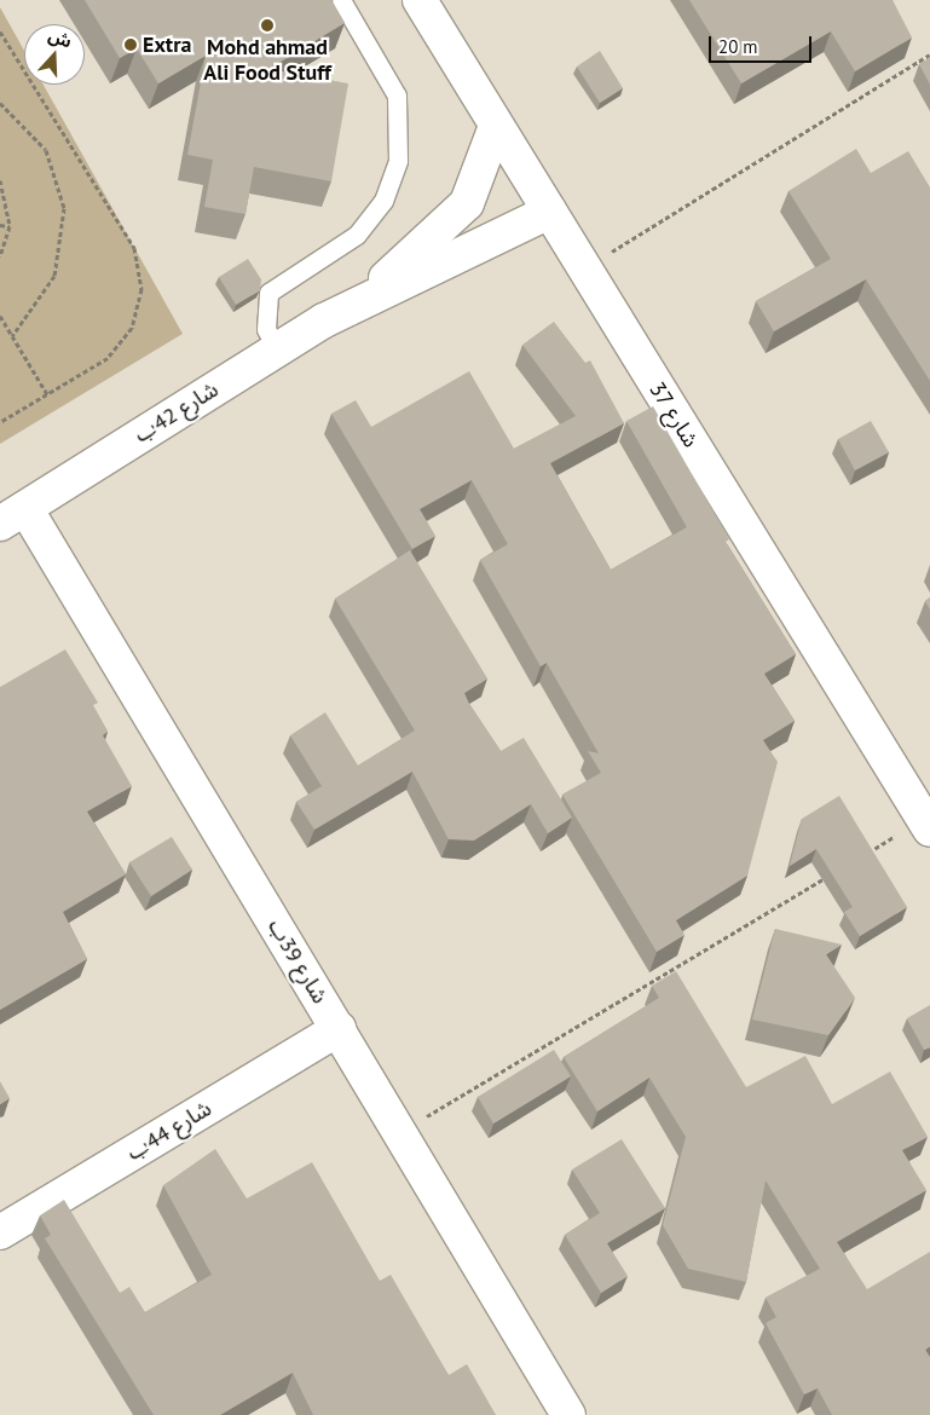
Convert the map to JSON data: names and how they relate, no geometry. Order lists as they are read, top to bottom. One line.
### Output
{"streets":{"street":["شارع 42ب","شارع 37","شارع 39ب","شارع 44ب"]},"crossings":[["شارع 42ب","شارع 37"],["شارع 42ب","شارع 39ب"],["شارع 39ب","شارع 44ب"]],"places":["Mohd ahmad Ali Food Stuff","Extra"],"scale_bar":"20 m","north":"top"}
